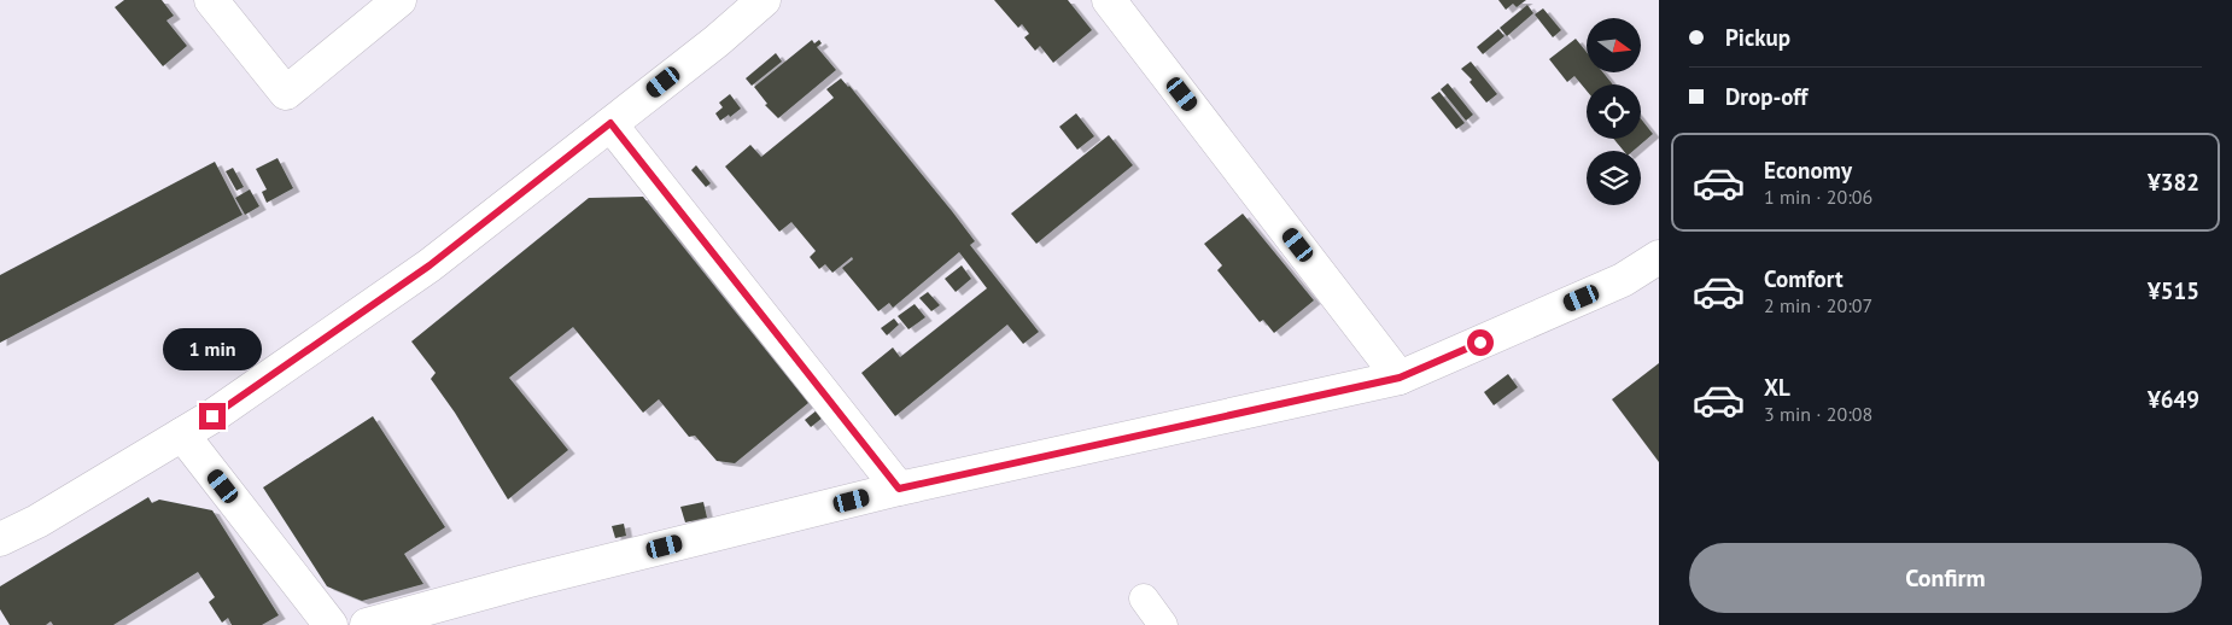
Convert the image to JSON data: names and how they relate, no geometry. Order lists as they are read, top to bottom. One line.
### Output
{"north":"right","page":{"banner":["Pickup","Drop-off"],"list":[{"name":"Economy","note":"1 min · 20:06","value":"¥382"},{"name":"Comfort","note":"2 min · 20:07","value":"¥515"},{"name":"XL","note":"3 min · 20:08","value":"¥649"}],"bubble":"1 min","buttons":"Confirm"}}
